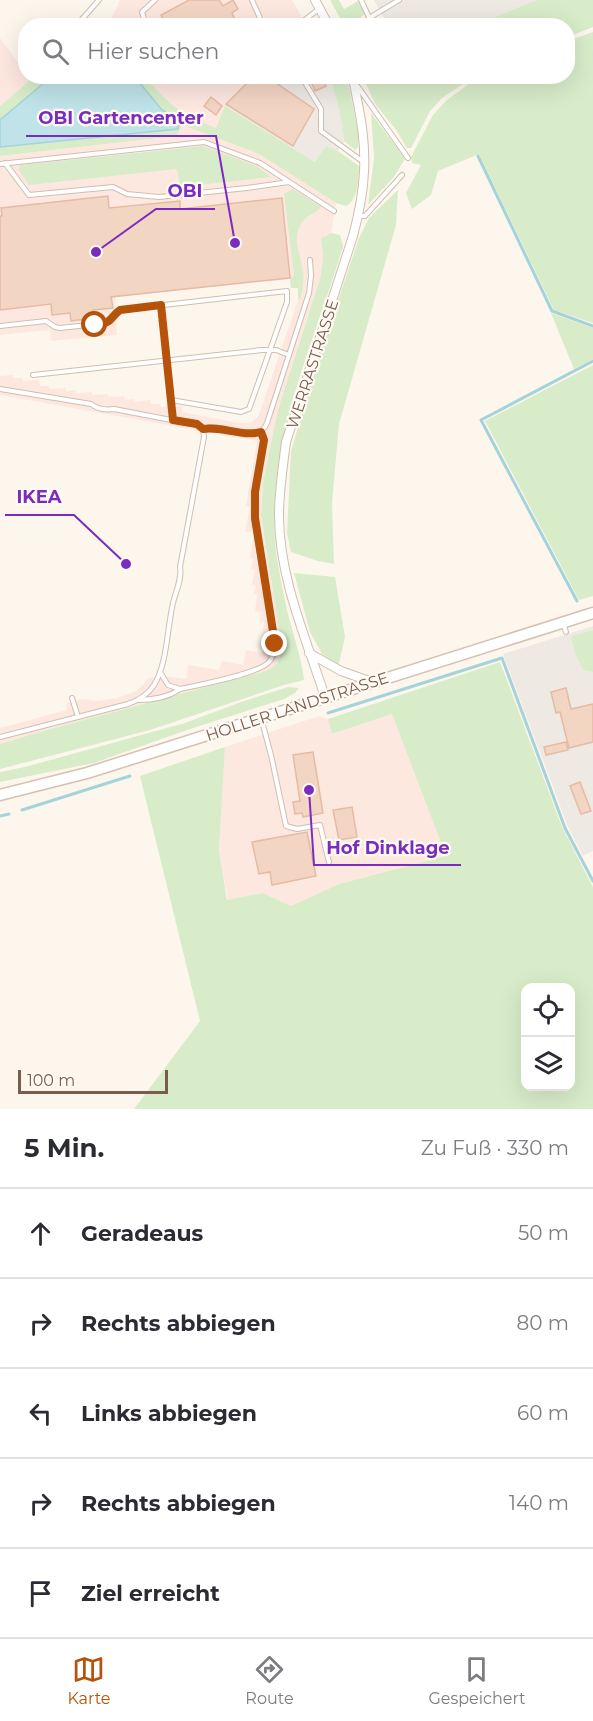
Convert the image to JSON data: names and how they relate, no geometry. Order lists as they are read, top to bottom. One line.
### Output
{"streets":{"main road":["HOLLER LANDSTRASSE"],"street":["WERRASTRASSE"]},"crossings":[["WERRASTRASSE","HOLLER LANDSTRASSE"]],"places":["OBI Gartencenter","OBI","IKEA","Hof Dinklage"],"scale_bar":"100 m","page":{"search":"Hier suchen","scale":"100 m","heading":["5 Min.","Zu Fuß · 330 m"],"list":[["Geradeaus","50 m"],["Rechts abbiegen","80 m"],["Links abbiegen","60 m"],["Rechts abbiegen","140 m"],"Ziel erreicht"],"nav":["Karte","Route","Gespeichert"]}}
